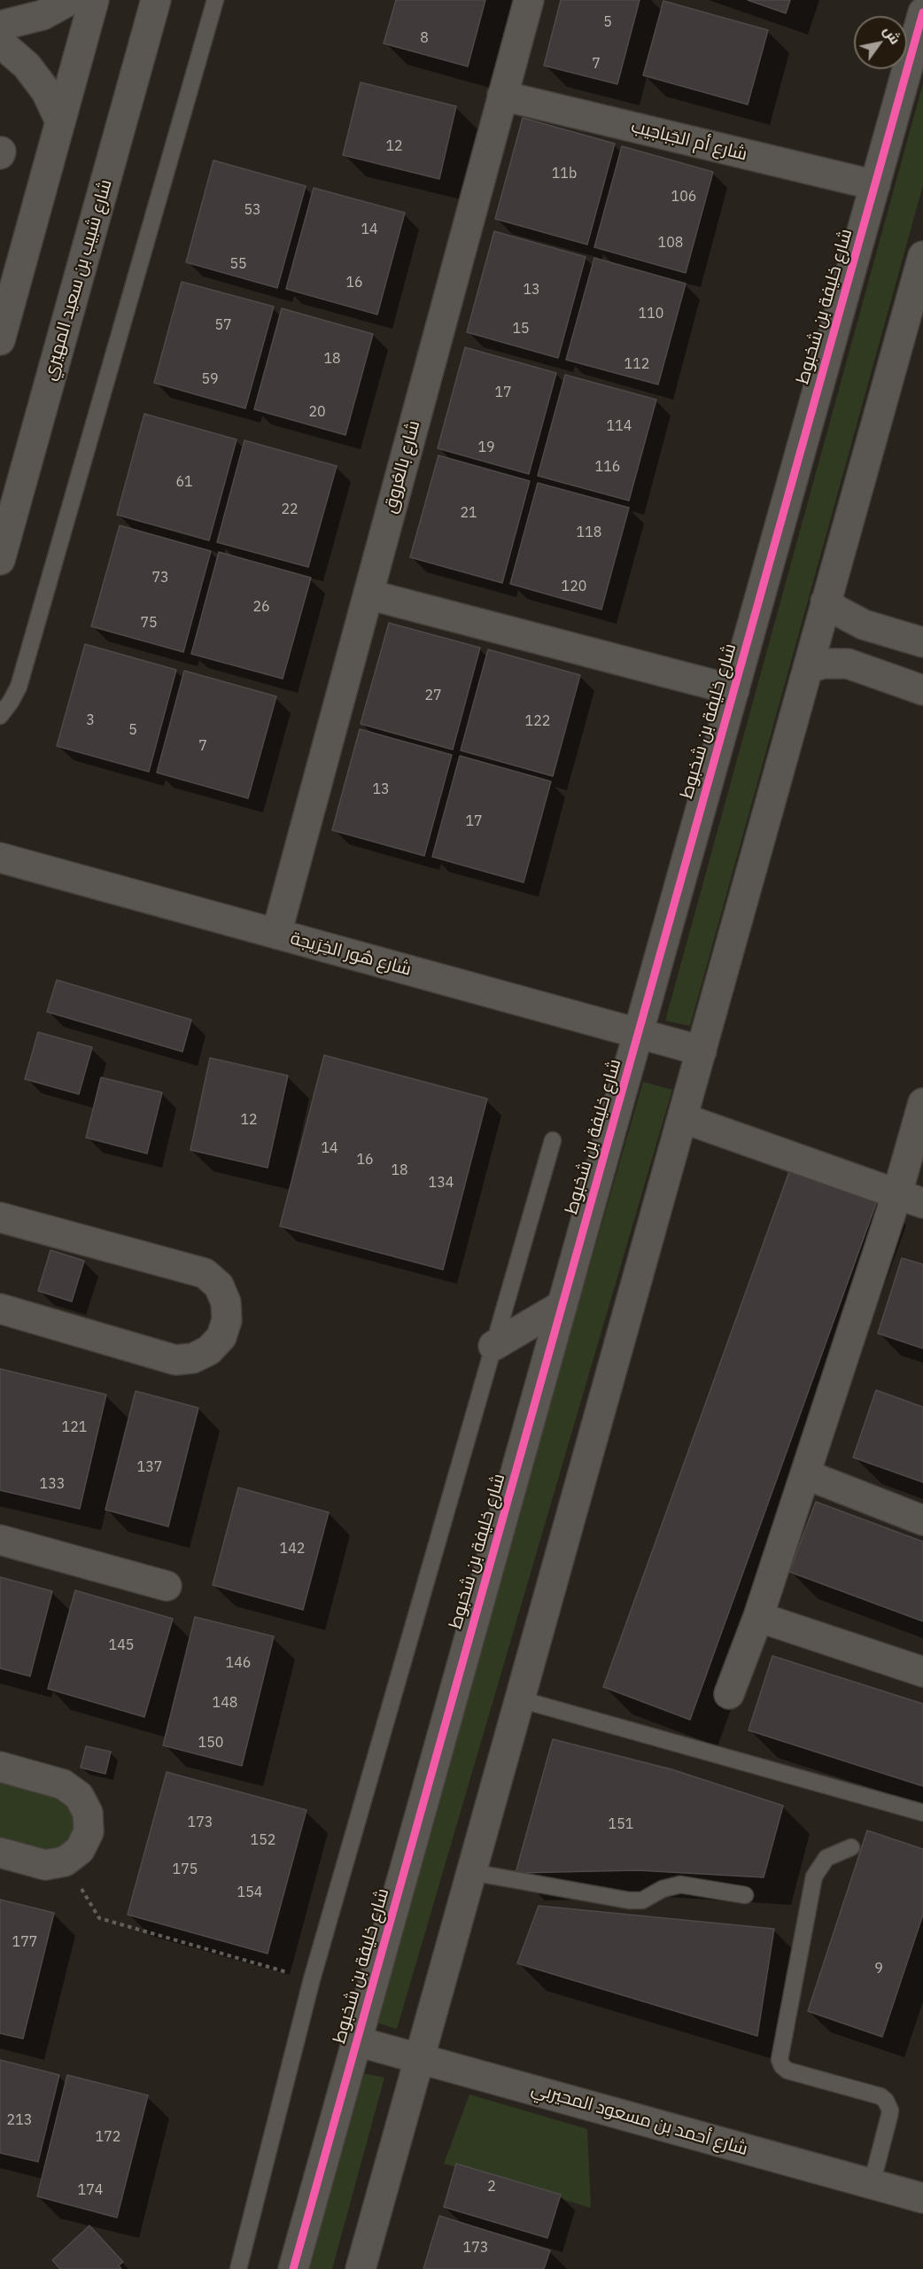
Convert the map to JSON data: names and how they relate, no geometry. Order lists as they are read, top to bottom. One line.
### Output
{"streets":{"street":["شارع أم الجَباجيب","شارع شبيب بن سعيد المهيري","شارع خليفة بن شخبوط","شارع بالعُروق","شارع هُور الخِرَيجة","شارع أحمد بن مسعود المحيربي"]},"crossings":[["شارع أم الجَباجيب","شارع خليفة بن شخبوط"],["شارع أم الجَباجيب","شارع بالعُروق"],["شارع خليفة بن شخبوط","شارع هُور الخِرَيجة"],["شارع خليفة بن شخبوط","شارع أحمد بن مسعود المحيربي"],["شارع بالعُروق","شارع هُور الخِرَيجة"]],"house_numbers":["5","8","7","12","11b","106","53","14","108","55","16","13","110","57","15","18","112","59","17","20","114","19","116","61","22","21","118","73","120","26","75","27","3","122","5","7","13","17","12","14","16","18","134","121","137","133","142","145","146","148","150","173","151","152","175","154","177","9","213","172","2","174","173"],"north":"top right"}
